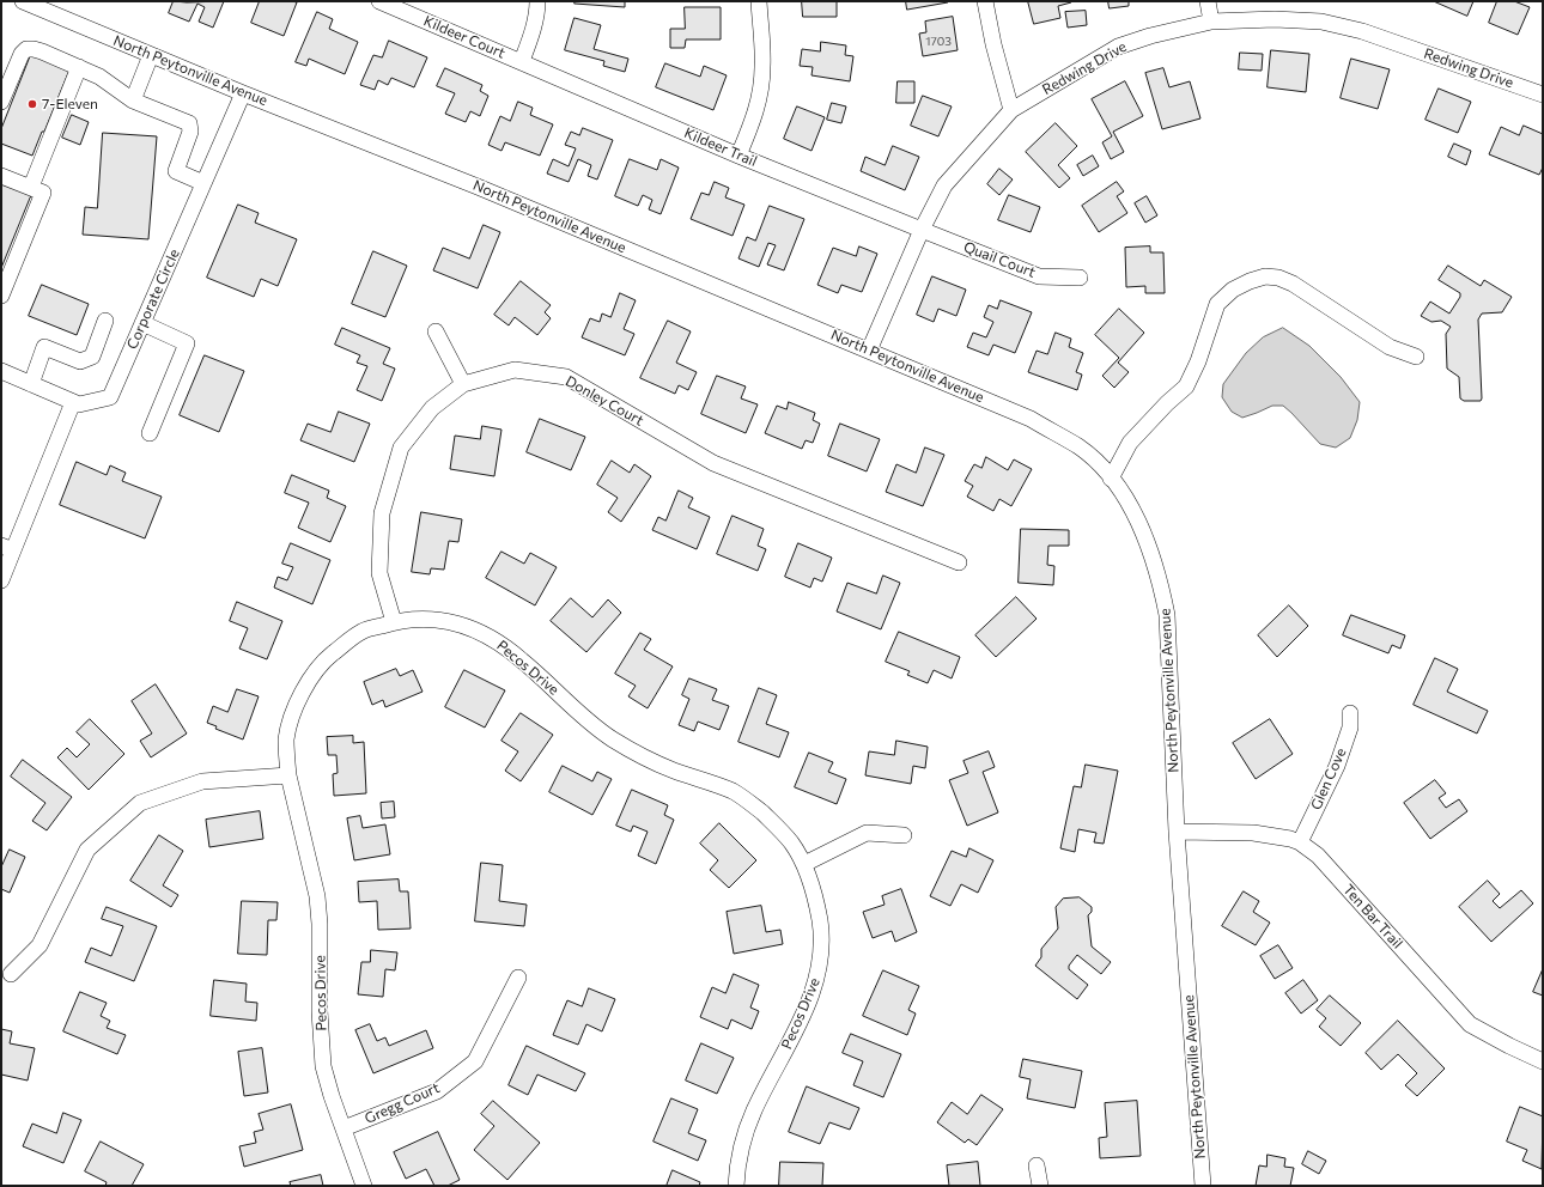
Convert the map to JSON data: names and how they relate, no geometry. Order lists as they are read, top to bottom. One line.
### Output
{"streets":{"street":["Kildeer Court","Redwing Drive","North Peytonville Avenue","Kildeer Trail","Quail Court","Corporate Circle","Donley Court","Pecos Drive","Glen Cove","Ten Bar Trail","Gregg Court"]},"crossings":[["Kildeer Court","Kildeer Trail"],["Redwing Drive","North Peytonville Avenue"],["Redwing Drive","Kildeer Trail"],["Redwing Drive","Quail Court"],["North Peytonville Avenue","Corporate Circle"],["North Peytonville Avenue","Ten Bar Trail"],["Kildeer Trail","Quail Court"],["Donley Court","Pecos Drive"],["Pecos Drive","Gregg Court"],["Glen Cove","Ten Bar Trail"]],"places":["7-Eleven"],"house_numbers":["1703"]}
